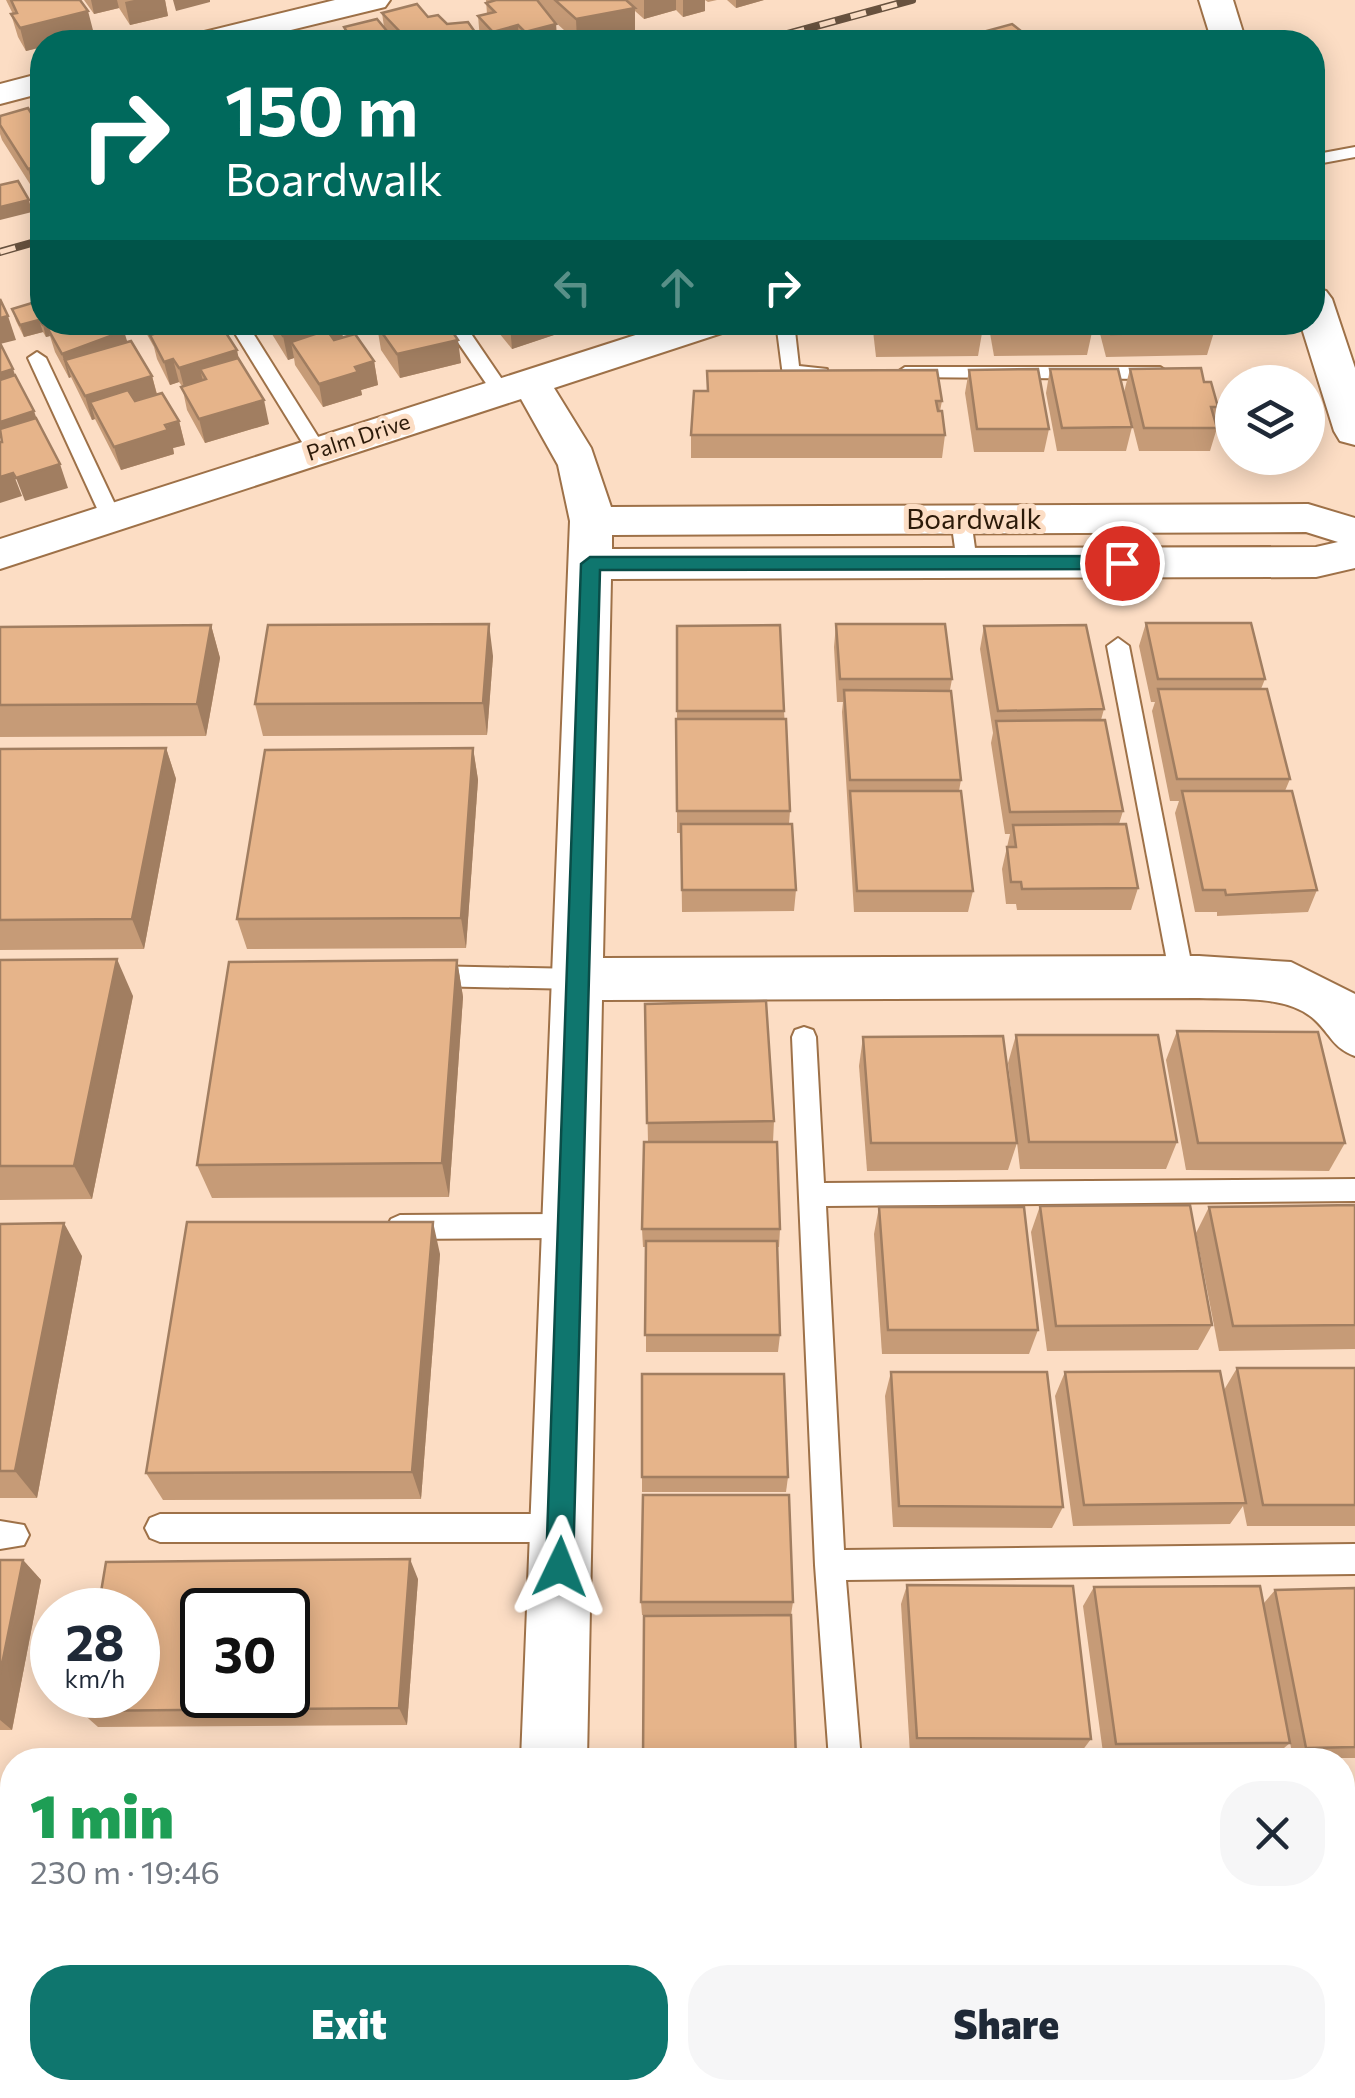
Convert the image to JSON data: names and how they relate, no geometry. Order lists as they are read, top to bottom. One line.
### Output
{"streets":{"street":["Palm Drive","Boardwalk"]},"page":{"turn":["150 m","Boardwalk"],"speed":"28 km/h","limit":"30","heading":["1 min","230 m · 19:46"],"buttons":["Exit","Share"]}}
